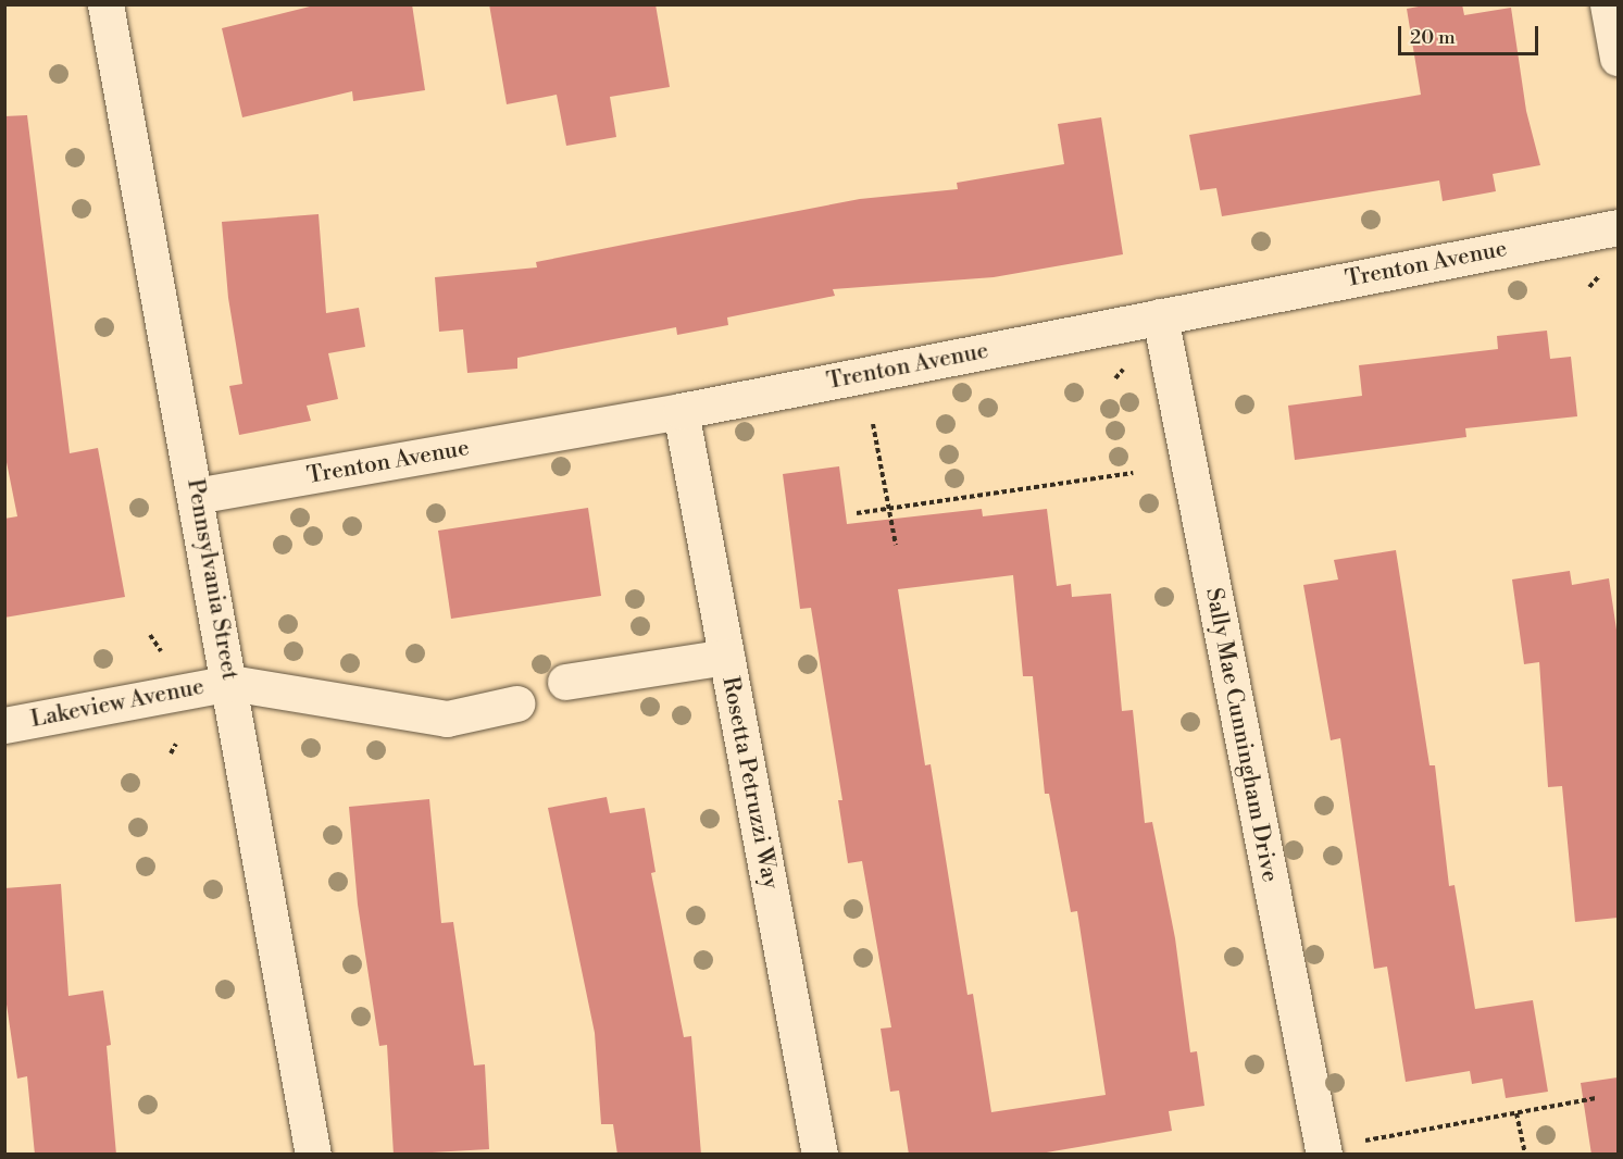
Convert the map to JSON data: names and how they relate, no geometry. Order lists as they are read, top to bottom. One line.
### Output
{"streets":{"street":["Trenton Avenue","Pennsylvania Street","Lakeview Avenue","Sally Mae Cunningham Drive","Rosetta Petruzzi Way"]},"crossings":[["Trenton Avenue","Pennsylvania Street"],["Trenton Avenue","Sally Mae Cunningham Drive"],["Trenton Avenue","Rosetta Petruzzi Way"],["Pennsylvania Street","Lakeview Avenue"]],"scale_bar":"20 m"}
